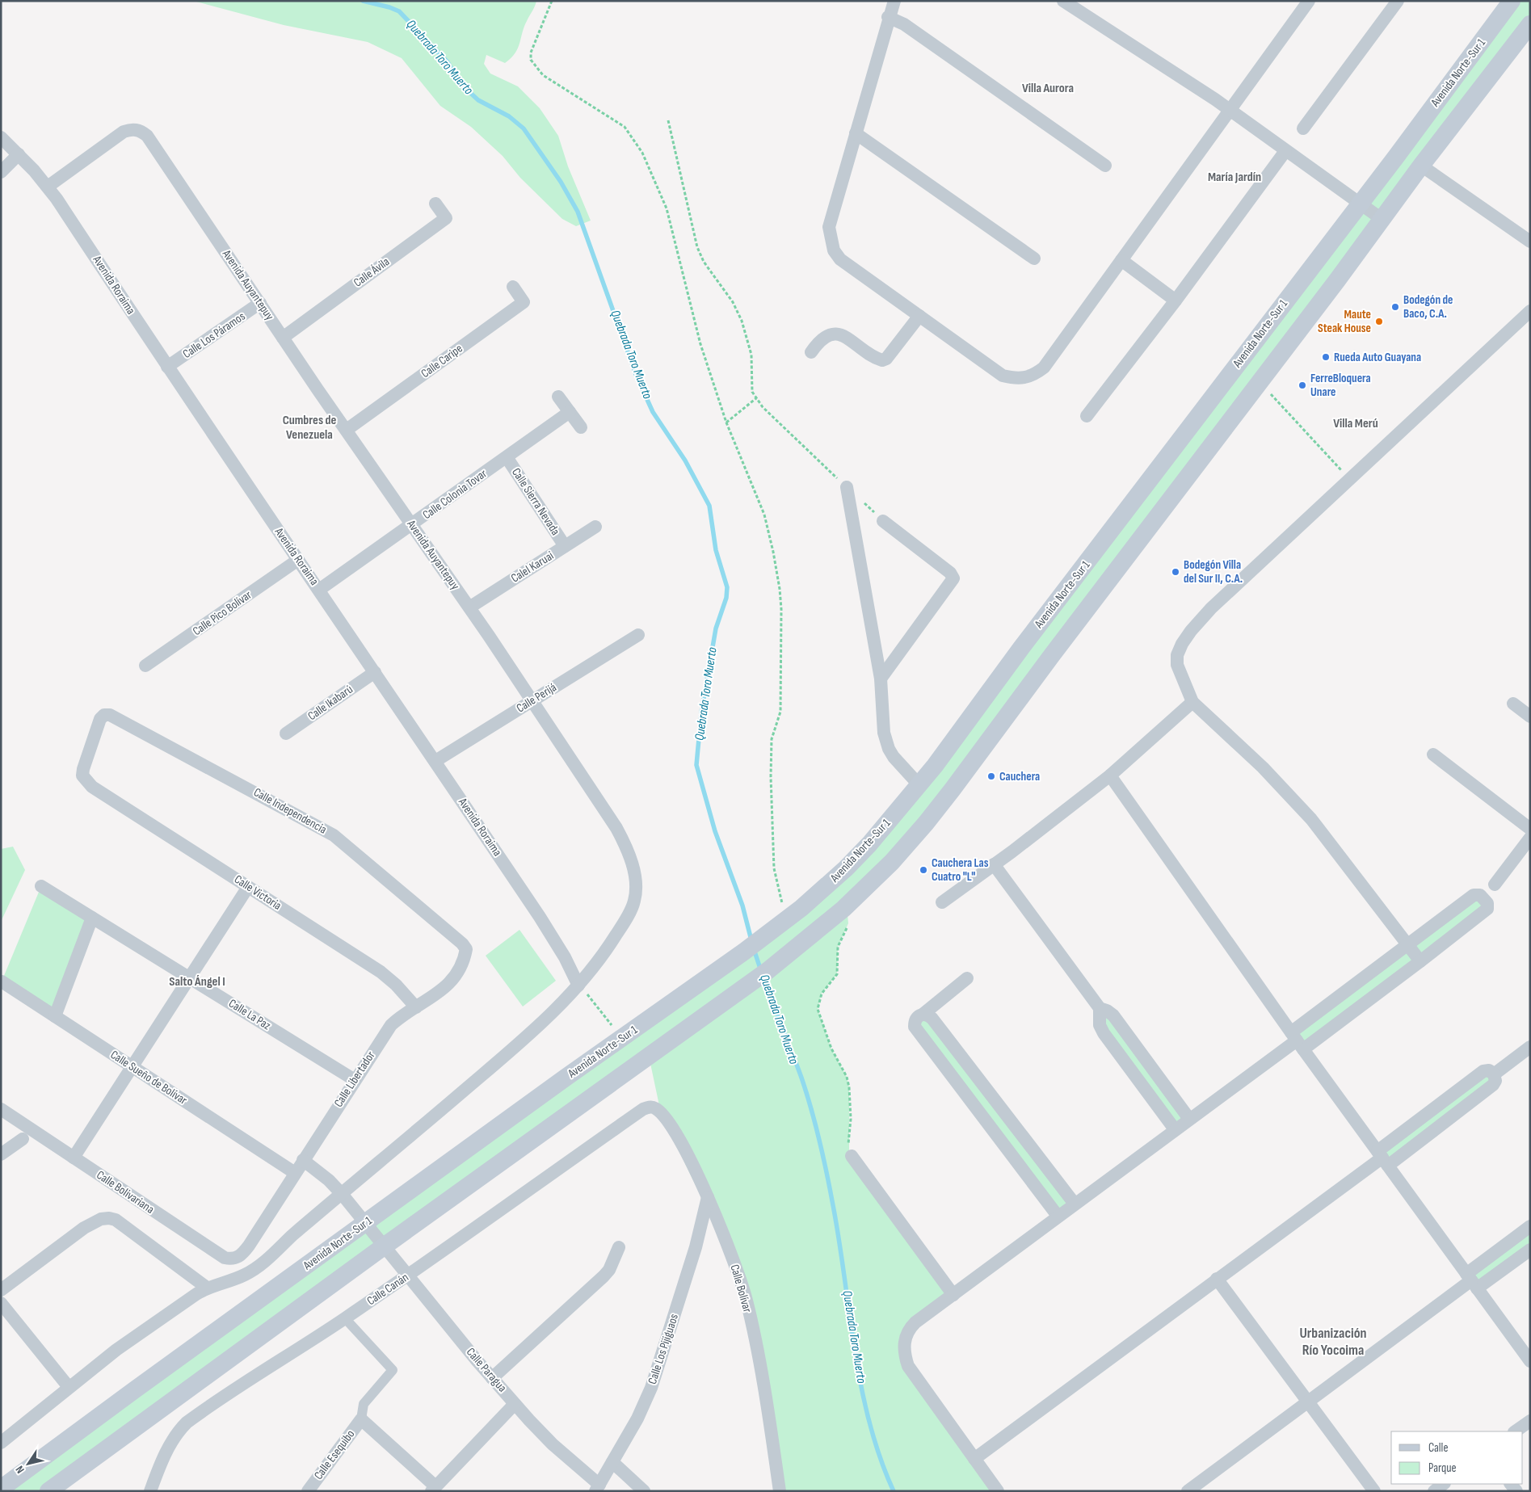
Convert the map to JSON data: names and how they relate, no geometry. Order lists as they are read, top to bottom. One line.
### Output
{"streets":{"main road":["Avenida Norte-Sur 1"],"street":["Calle Ávila","Avenida Roraima","Avenida Auyantepuy","Calle Los Páramos","Calle Caripe","Calle Colonia Tovar","Calle Sierra Nevada","Calel Karuai","Calle Pico Bolívar","Calle Perijá","Calle Ikabarú","Calle Independencia","Calle Victoria","Calle La Paz","Calle Sueño de Bolívar","Calle Libertador","Calle Bolivariana","Calle Bolívar","Calle Canán","Calle Los Pijiguaos","Calle Paragua","Calle Esequibo"]},"crossings":[["Avenida Norte-Sur 1","Calle Paragua"],["Calle Ávila","Avenida Auyantepuy"],["Avenida Roraima","Avenida Auyantepuy"],["Avenida Roraima","Calle Los Páramos"],["Avenida Roraima","Calle Colonia Tovar"],["Avenida Roraima","Calle Pico Bolívar"],["Avenida Roraima","Calle Perijá"],["Avenida Roraima","Calle Ikabarú"],["Avenida Auyantepuy","Calle Los Páramos"],["Avenida Auyantepuy","Calle Caripe"],["Avenida Auyantepuy","Calle Colonia Tovar"],["Avenida Auyantepuy","Calel Karuai"],["Avenida Auyantepuy","Calle Perijá"],["Avenida Auyantepuy","Calle Paragua"],["Calle Colonia Tovar","Calle Sierra Nevada"],["Calle Sierra Nevada","Calel Karuai"],["Calle Independencia","Calle Victoria"],["Calle Independencia","Calle Libertador"],["Calle Victoria","Calle Libertador"],["Calle La Paz","Calle Libertador"],["Calle Sueño de Bolívar","Calle Libertador"],["Calle Libertador","Calle Bolivariana"],["Calle Libertador","Calle Paragua"],["Calle Bolívar","Calle Canán"],["Calle Bolívar","Calle Los Pijiguaos"],["Calle Canán","Calle Paragua"],["Calle Los Pijiguaos","Calle Paragua"]],"districts":["Villa Aurora","María Jardín","Cumbres de Venezuela","Villa Merú","Salto Ángel I","Urbanización Río Yocoima"],"water":["Quebrada Toro Muerto"],"places":["Bodegón de Baco, C.A.","Maute Steak House","Rueda Auto Guayana","FerreBloquera Unare","Bodegón Villa del Sur II, C.A.","Cauchera","Cauchera Las Cuatro \"L\""],"legend":["Calle","Parque"],"north":"bottom left"}
